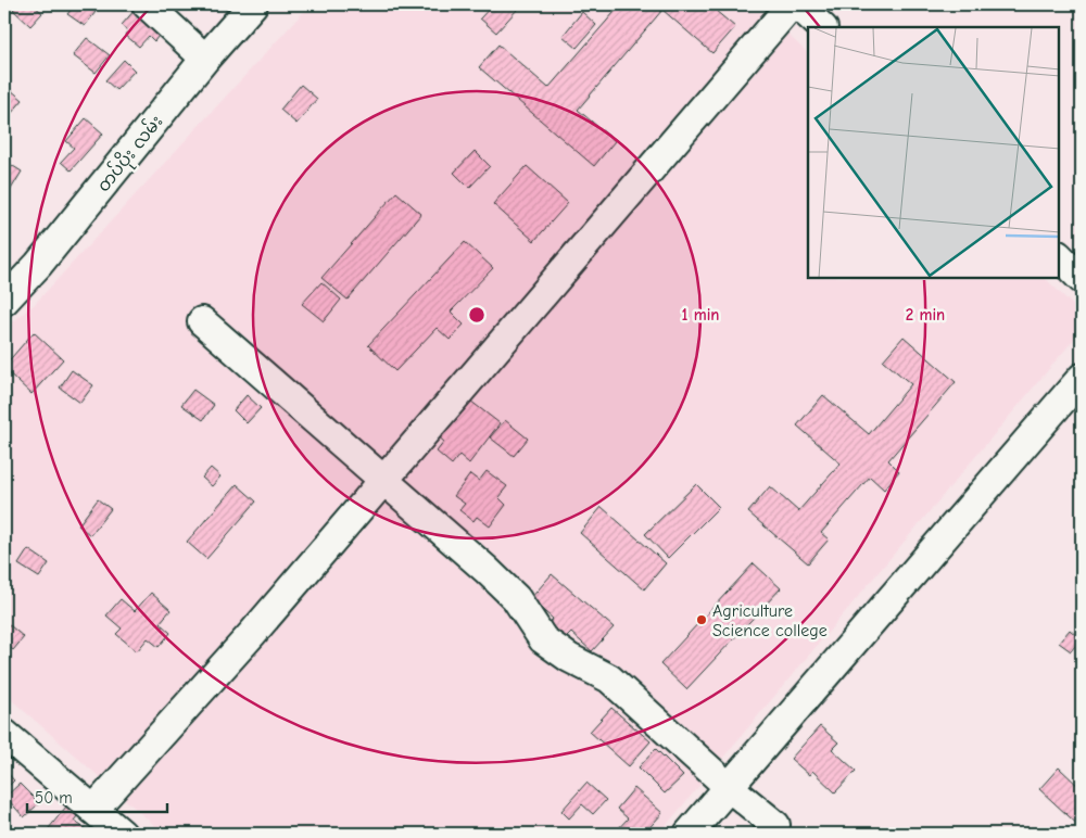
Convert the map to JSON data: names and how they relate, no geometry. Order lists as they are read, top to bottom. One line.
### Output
{"streets":{"street":["တပ်ပိုး လမ်း"]},"places":["Agriculture Science college"],"scale_bar":"50 m","rings":["1 min","2 min"]}
